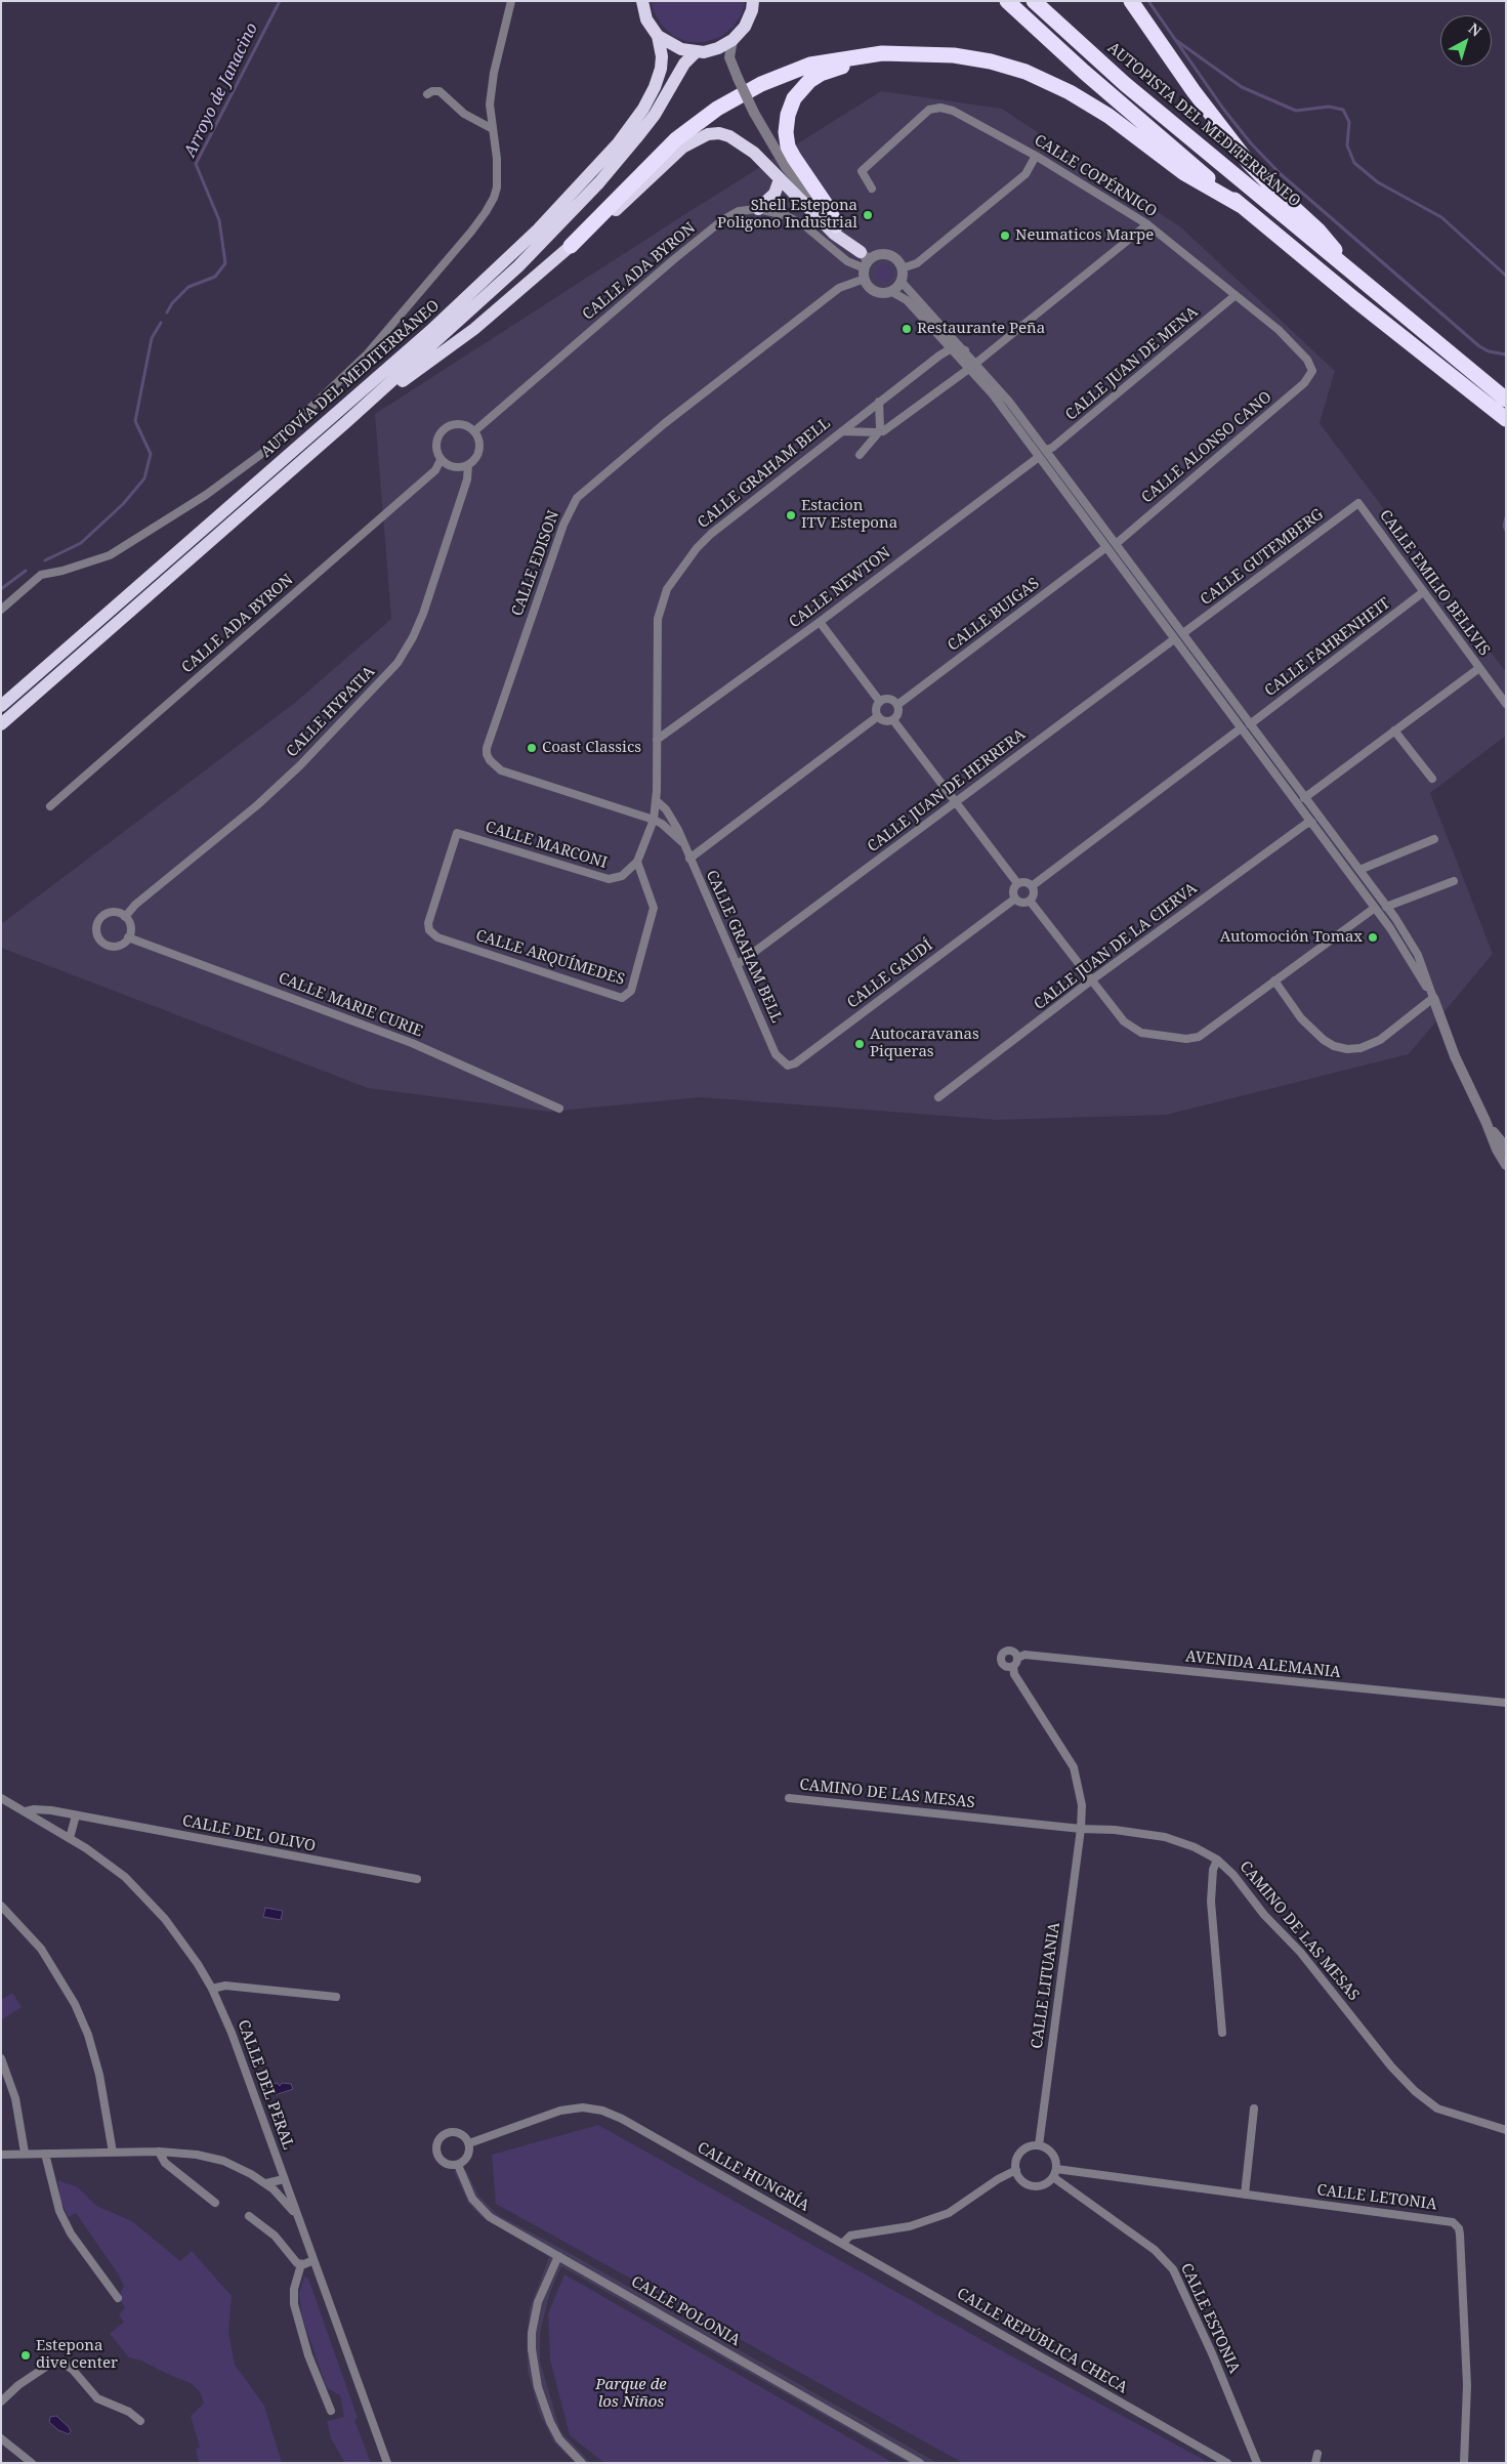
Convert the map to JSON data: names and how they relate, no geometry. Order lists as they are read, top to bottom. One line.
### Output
{"streets":{"highway":["AUTOPISTA DEL MEDITERRÁNEO","AUTOVÍA DEL MEDITERRÁNEO"],"street":["CALLE COPÉRNICO","CALLE ADA BYRON","CALLE JUAN DE MENA","CALLE ALONSO CANO","CALLE GRAHAM BELL","CALLE GUTEMBERG","CALLE EDISON","CALLE EMILIO BELLVIS","CALLE NEWTON","CALLE BUIGAS","CALLE FAHRENHEIT","CALLE HYPATIA","CALLE JUAN DE HERRERA","CALLE MARCONI","CALLE JUAN DE LA CIERVA","CALLE ARQUÍMEDES","CALLE GAUDÍ","CALLE MARIE CURIE","AVENIDA ALEMANIA","CAMINO DE LAS MESAS","CALLE DEL OLIVO","CALLE LITUANIA","CALLE DEL PERAL","CALLE HUNGRÍA","CALLE LETONIA","CALLE POLONIA","CALLE ESTONIA","CALLE REPÚBLICA CHECA"]},"crossings":[["CALLE COPÉRNICO","CALLE JUAN DE MENA"],["CALLE COPÉRNICO","CALLE ALONSO CANO"],["CALLE ADA BYRON","AUTOVÍA DEL MEDITERRÁNEO"],["CALLE ADA BYRON","CALLE EDISON"],["CALLE ADA BYRON","CALLE HYPATIA"],["AUTOVÍA DEL MEDITERRÁNEO","CALLE EDISON"],["CALLE GRAHAM BELL","CALLE EDISON"],["CALLE GRAHAM BELL","CALLE NEWTON"],["CALLE GRAHAM BELL","CALLE JUAN DE HERRERA"],["CALLE GRAHAM BELL","CALLE GAUDÍ"],["CALLE GUTEMBERG","CALLE EMILIO BELLVIS"],["CALLE EMILIO BELLVIS","CALLE FAHRENHEIT"],["CALLE HYPATIA","CALLE MARIE CURIE"],["CALLE MARCONI","CALLE ARQUÍMEDES"],["AVENIDA ALEMANIA","CALLE LITUANIA"],["CAMINO DE LAS MESAS","CALLE LITUANIA"],["CALLE DEL OLIVO","CALLE DEL PERAL"],["CALLE LITUANIA","CALLE LETONIA"],["CALLE LITUANIA","CALLE ESTONIA"],["CALLE HUNGRÍA","CALLE POLONIA"],["CALLE HUNGRÍA","CALLE REPÚBLICA CHECA"],["CALLE LETONIA","CALLE ESTONIA"]],"water":["Arroyo de Janacino"],"parks":["Parque de los Niños"],"places":["Shell Estepona Poligono Industrial","Neumaticos Marpe","Restaurante Peña","Estacion ITV Estepona","Coast Classics","Automoción Tomax","Autocaravanas Piqueras","Estepona dive center"],"north":"top right"}
